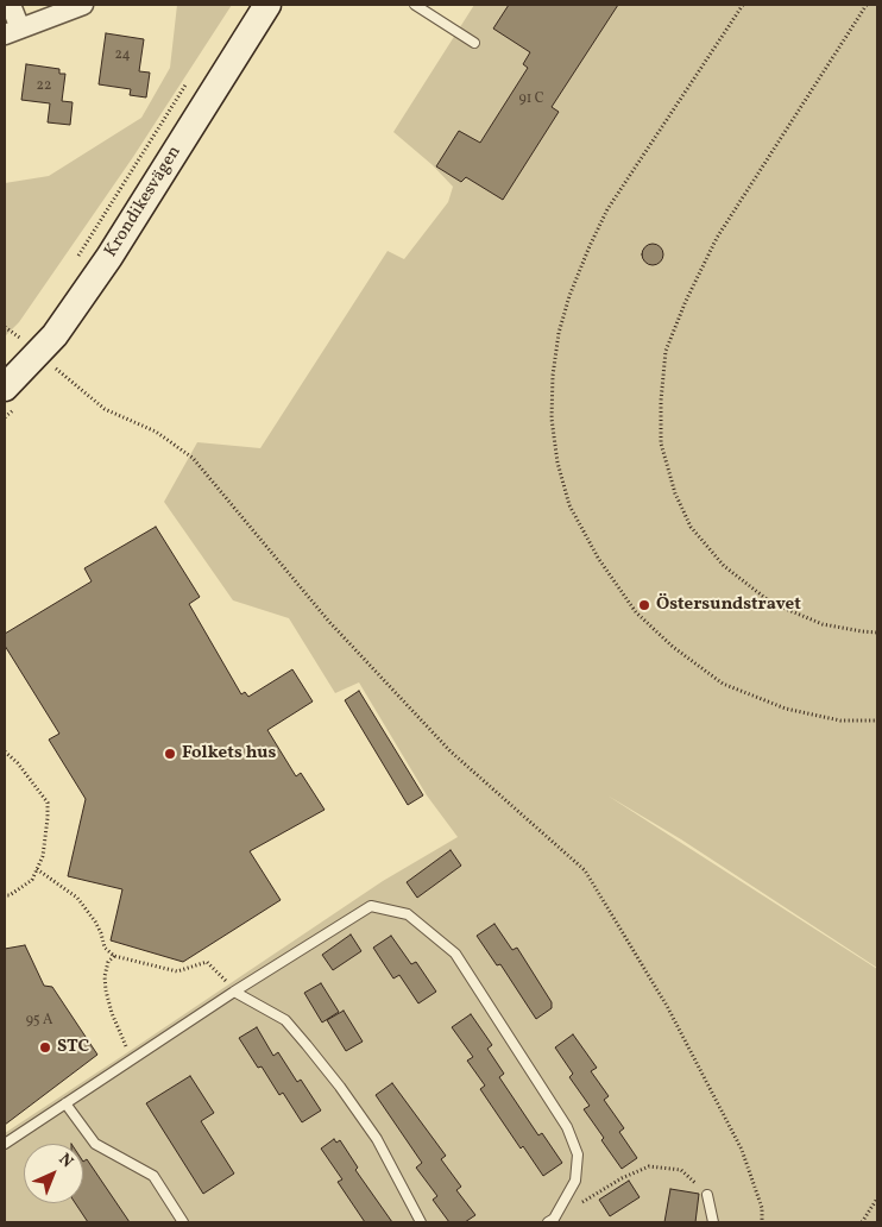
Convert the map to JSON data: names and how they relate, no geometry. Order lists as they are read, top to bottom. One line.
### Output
{"streets":{"street":["Krondikesvägen"]},"places":["Östersundstravet","Folkets hus","STC"],"house_numbers":["24","22","91 C","95 A"],"north":"top right"}
